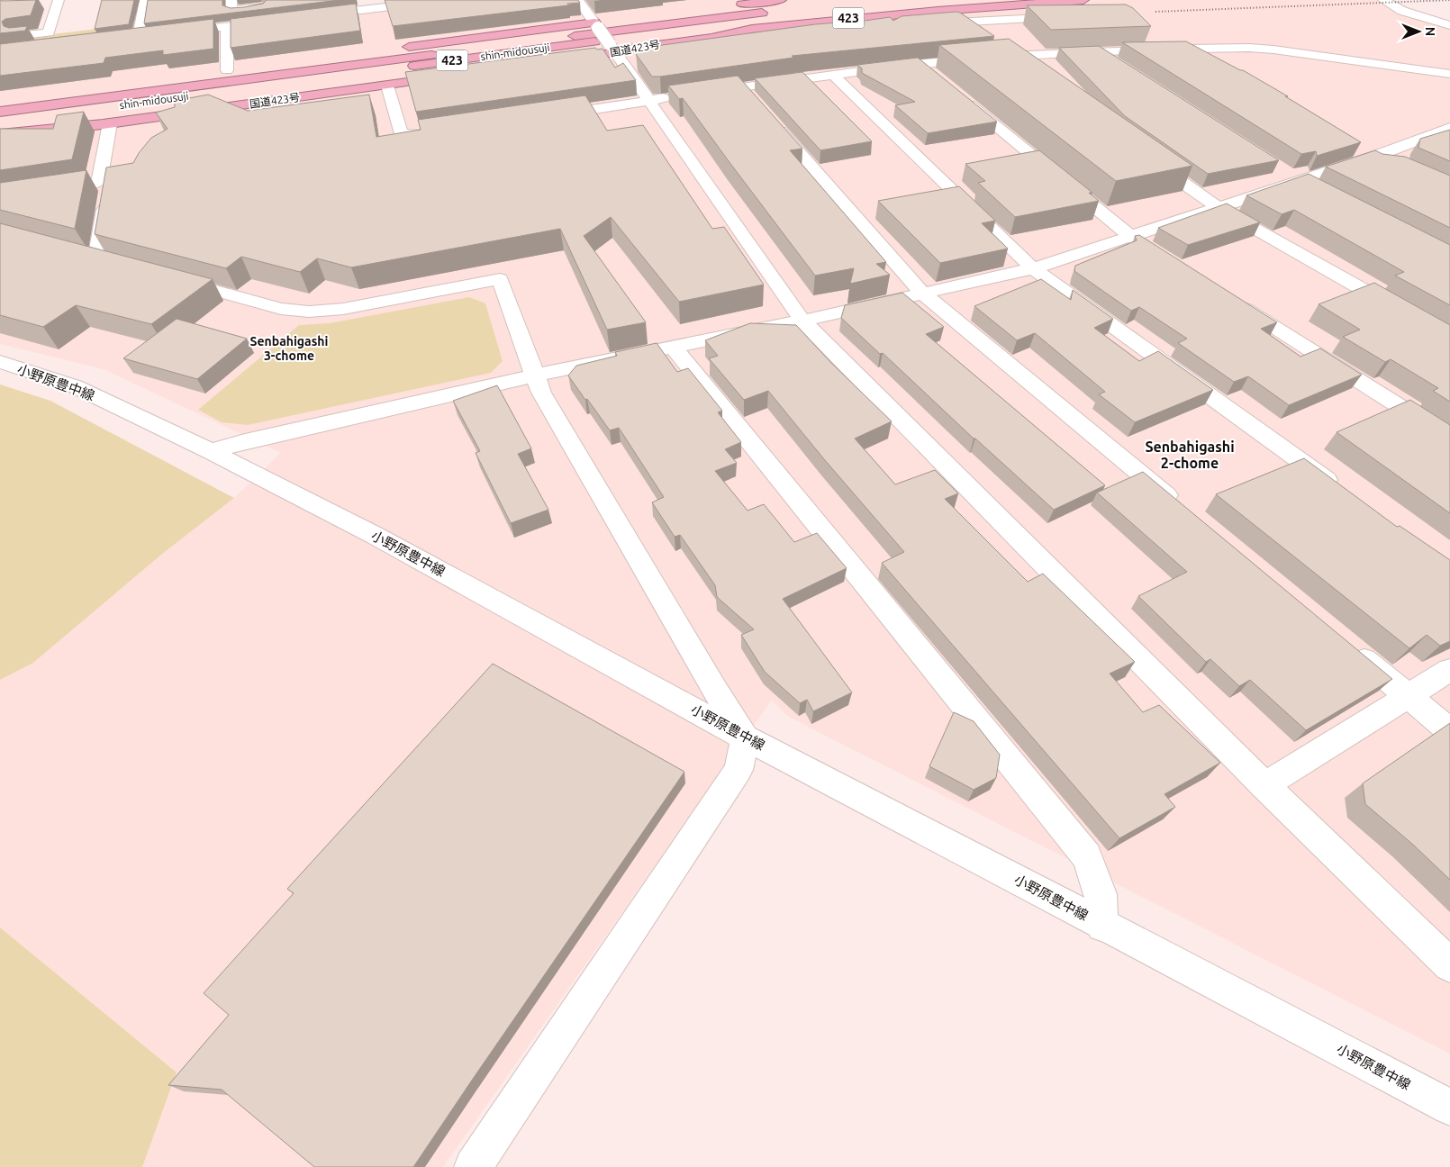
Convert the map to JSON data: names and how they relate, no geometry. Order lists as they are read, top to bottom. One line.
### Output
{"streets":{"highway":["423","国道423号","shin-midousuji"],"street":["小野原豊中線"]},"crossings":[["423","shin-midousuji"]],"districts":["Senbahigashi 3-chome","Senbahigashi 2-chome"],"north":"right"}
